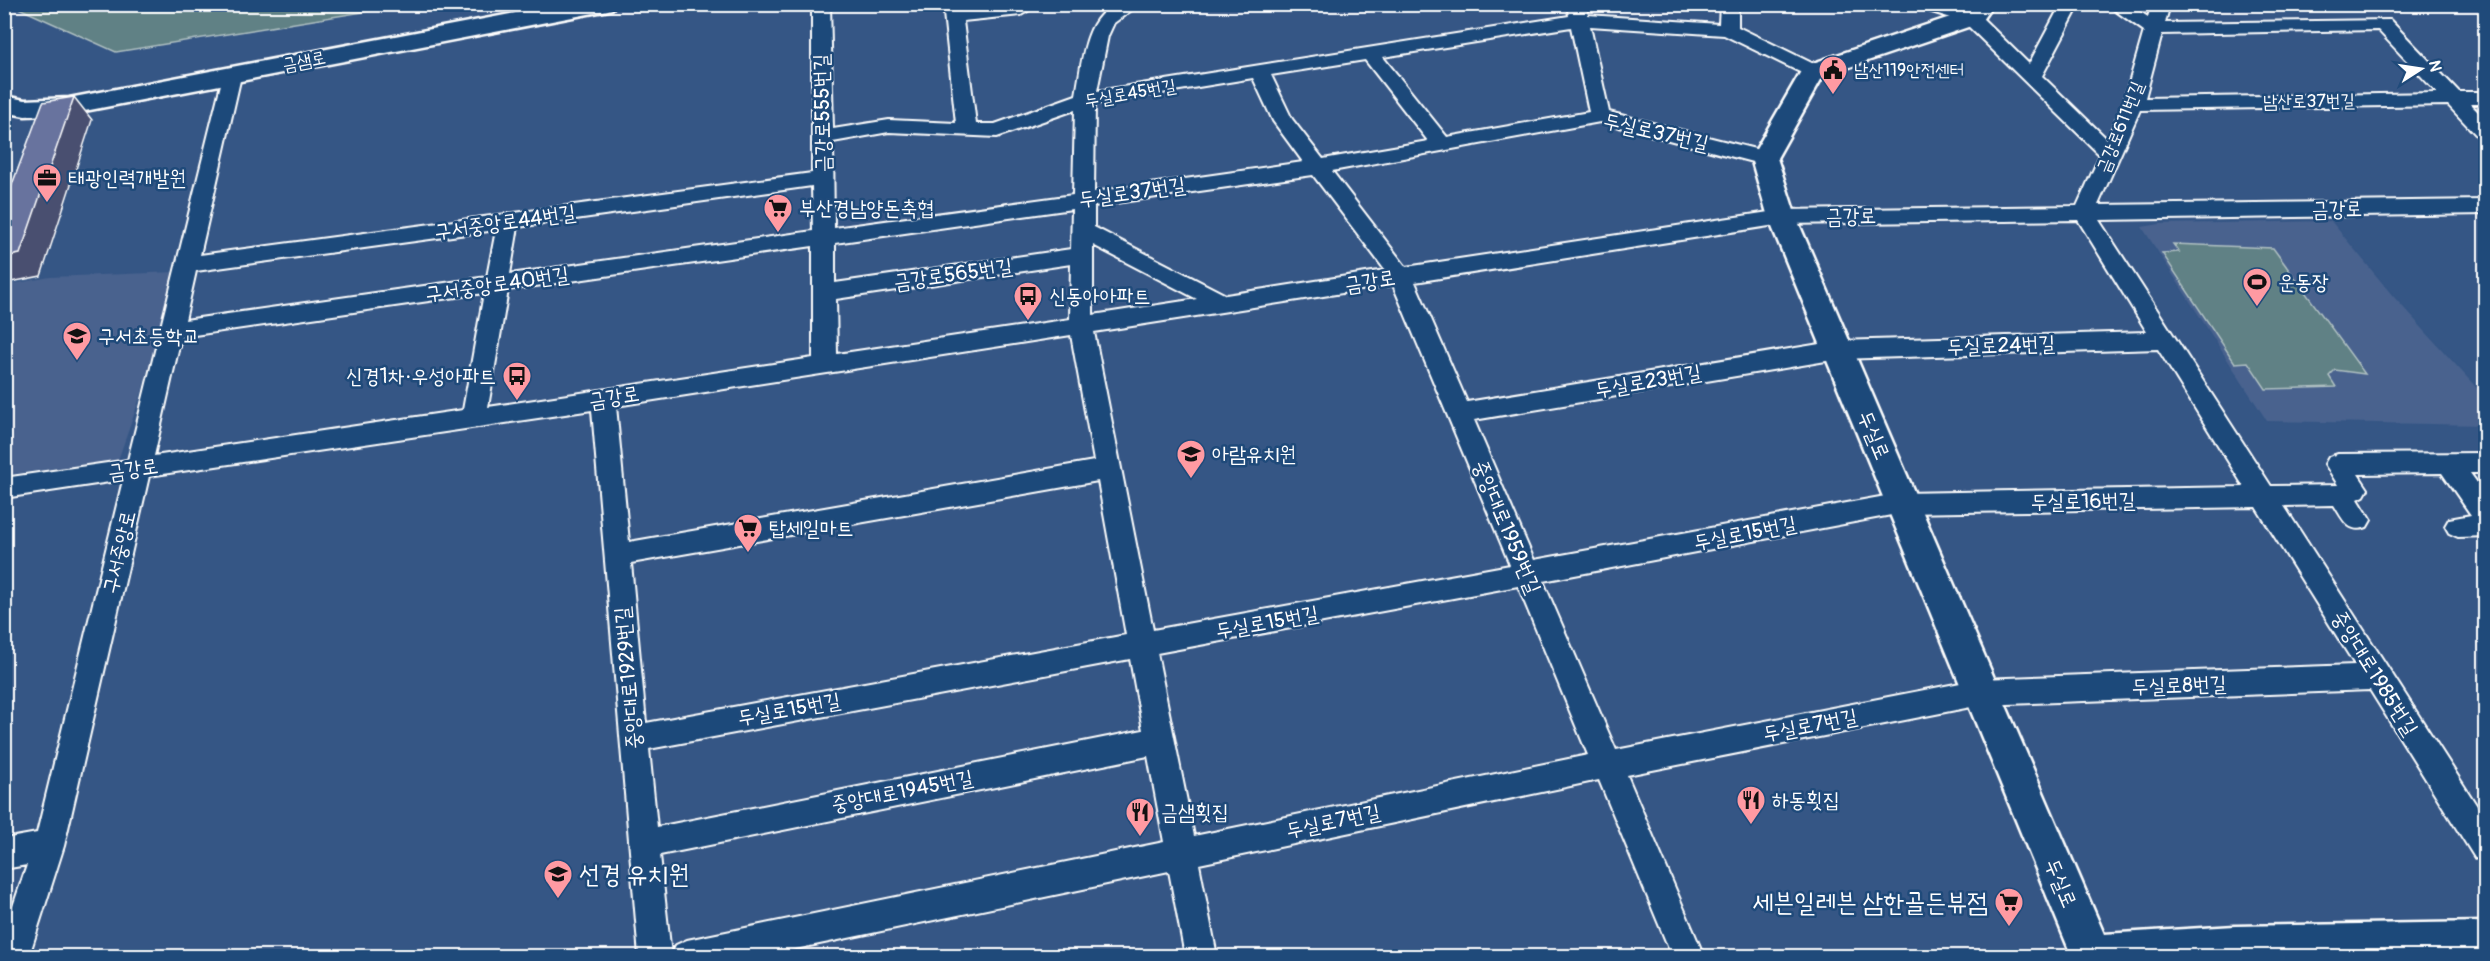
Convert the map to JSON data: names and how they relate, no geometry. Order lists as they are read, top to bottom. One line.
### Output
{"streets":{"main road":["금샘로","두실로"],"street":["두실로45번길","남산로37번길","금강로555번길","금강로611번길","두실로37번길","금강로","구서중앙로44번길","금강로565번길","구서중앙로40번길","두실로24번길","두실로23번길","두실로16번길","중앙대로1959번길","두실로15번길","구서중앙로","중앙대로1985번길","중앙대로1929번길","두실로8번길","두실로7번길","중앙대로1945번길"]},"crossings":[["금샘로","구서중앙로"],["두실로45번길","금강로555번길"],["두실로45번길","중앙대로1959번길"],["남산로37번길","금강로611번길"],["금강로555번길","두실로37번길"],["금강로555번길","금강로"],["금강로555번길","구서중앙로44번길"],["금강로555번길","금강로565번길"],["금강로555번길","구서중앙로40번길"],["금강로611번길","금강로"],["금강로611번길","중앙대로1985번길"],["두실로37번길","구서중앙로40번길"],["두실로37번길","두실로"],["두실로37번길","중앙대로1959번길"],["금강로","두실로"],["금강로","중앙대로1959번길"],["금강로","구서중앙로"],["금강로","중앙대로1985번길"],["금강로","중앙대로1929번길"],["구서중앙로44번길","구서중앙로"],["구서중앙로40번길","구서중앙로"],["두실로24번길","두실로23번길"],["두실로24번길","두실로"],["두실로24번길","중앙대로1985번길"],["두실로23번길","두실로"],["두실로23번길","중앙대로1959번길"],["두실로","두실로16번길"],["두실로","두실로15번길"],["두실로","두실로8번길"],["두실로","두실로7번길"],["두실로16번길","두실로15번길"],["두실로16번길","중앙대로1985번길"],["중앙대로1959번길","두실로15번길"],["중앙대로1959번길","두실로7번길"],["두실로15번길","중앙대로1929번길"],["중앙대로1985번길","두실로8번길"],["중앙대로1929번길","중앙대로1945번길"],["두실로8번길","두실로7번길"]],"places":{"public building":["남산119안전센터"],"office":["태광인력개발원"],"supermarket":["부산경남양돈축협","탑세일마트","세븐일레븐 삼한골든뷰점"],"sports":["운동장"],"bus stop":["신동아아파트","신경1차·우성아파트"],"school or university":["구서초등학교","아람유치원","선경 유치원"],"restaurant":["하동횟집","금샘횟집"]},"north":"right"}
